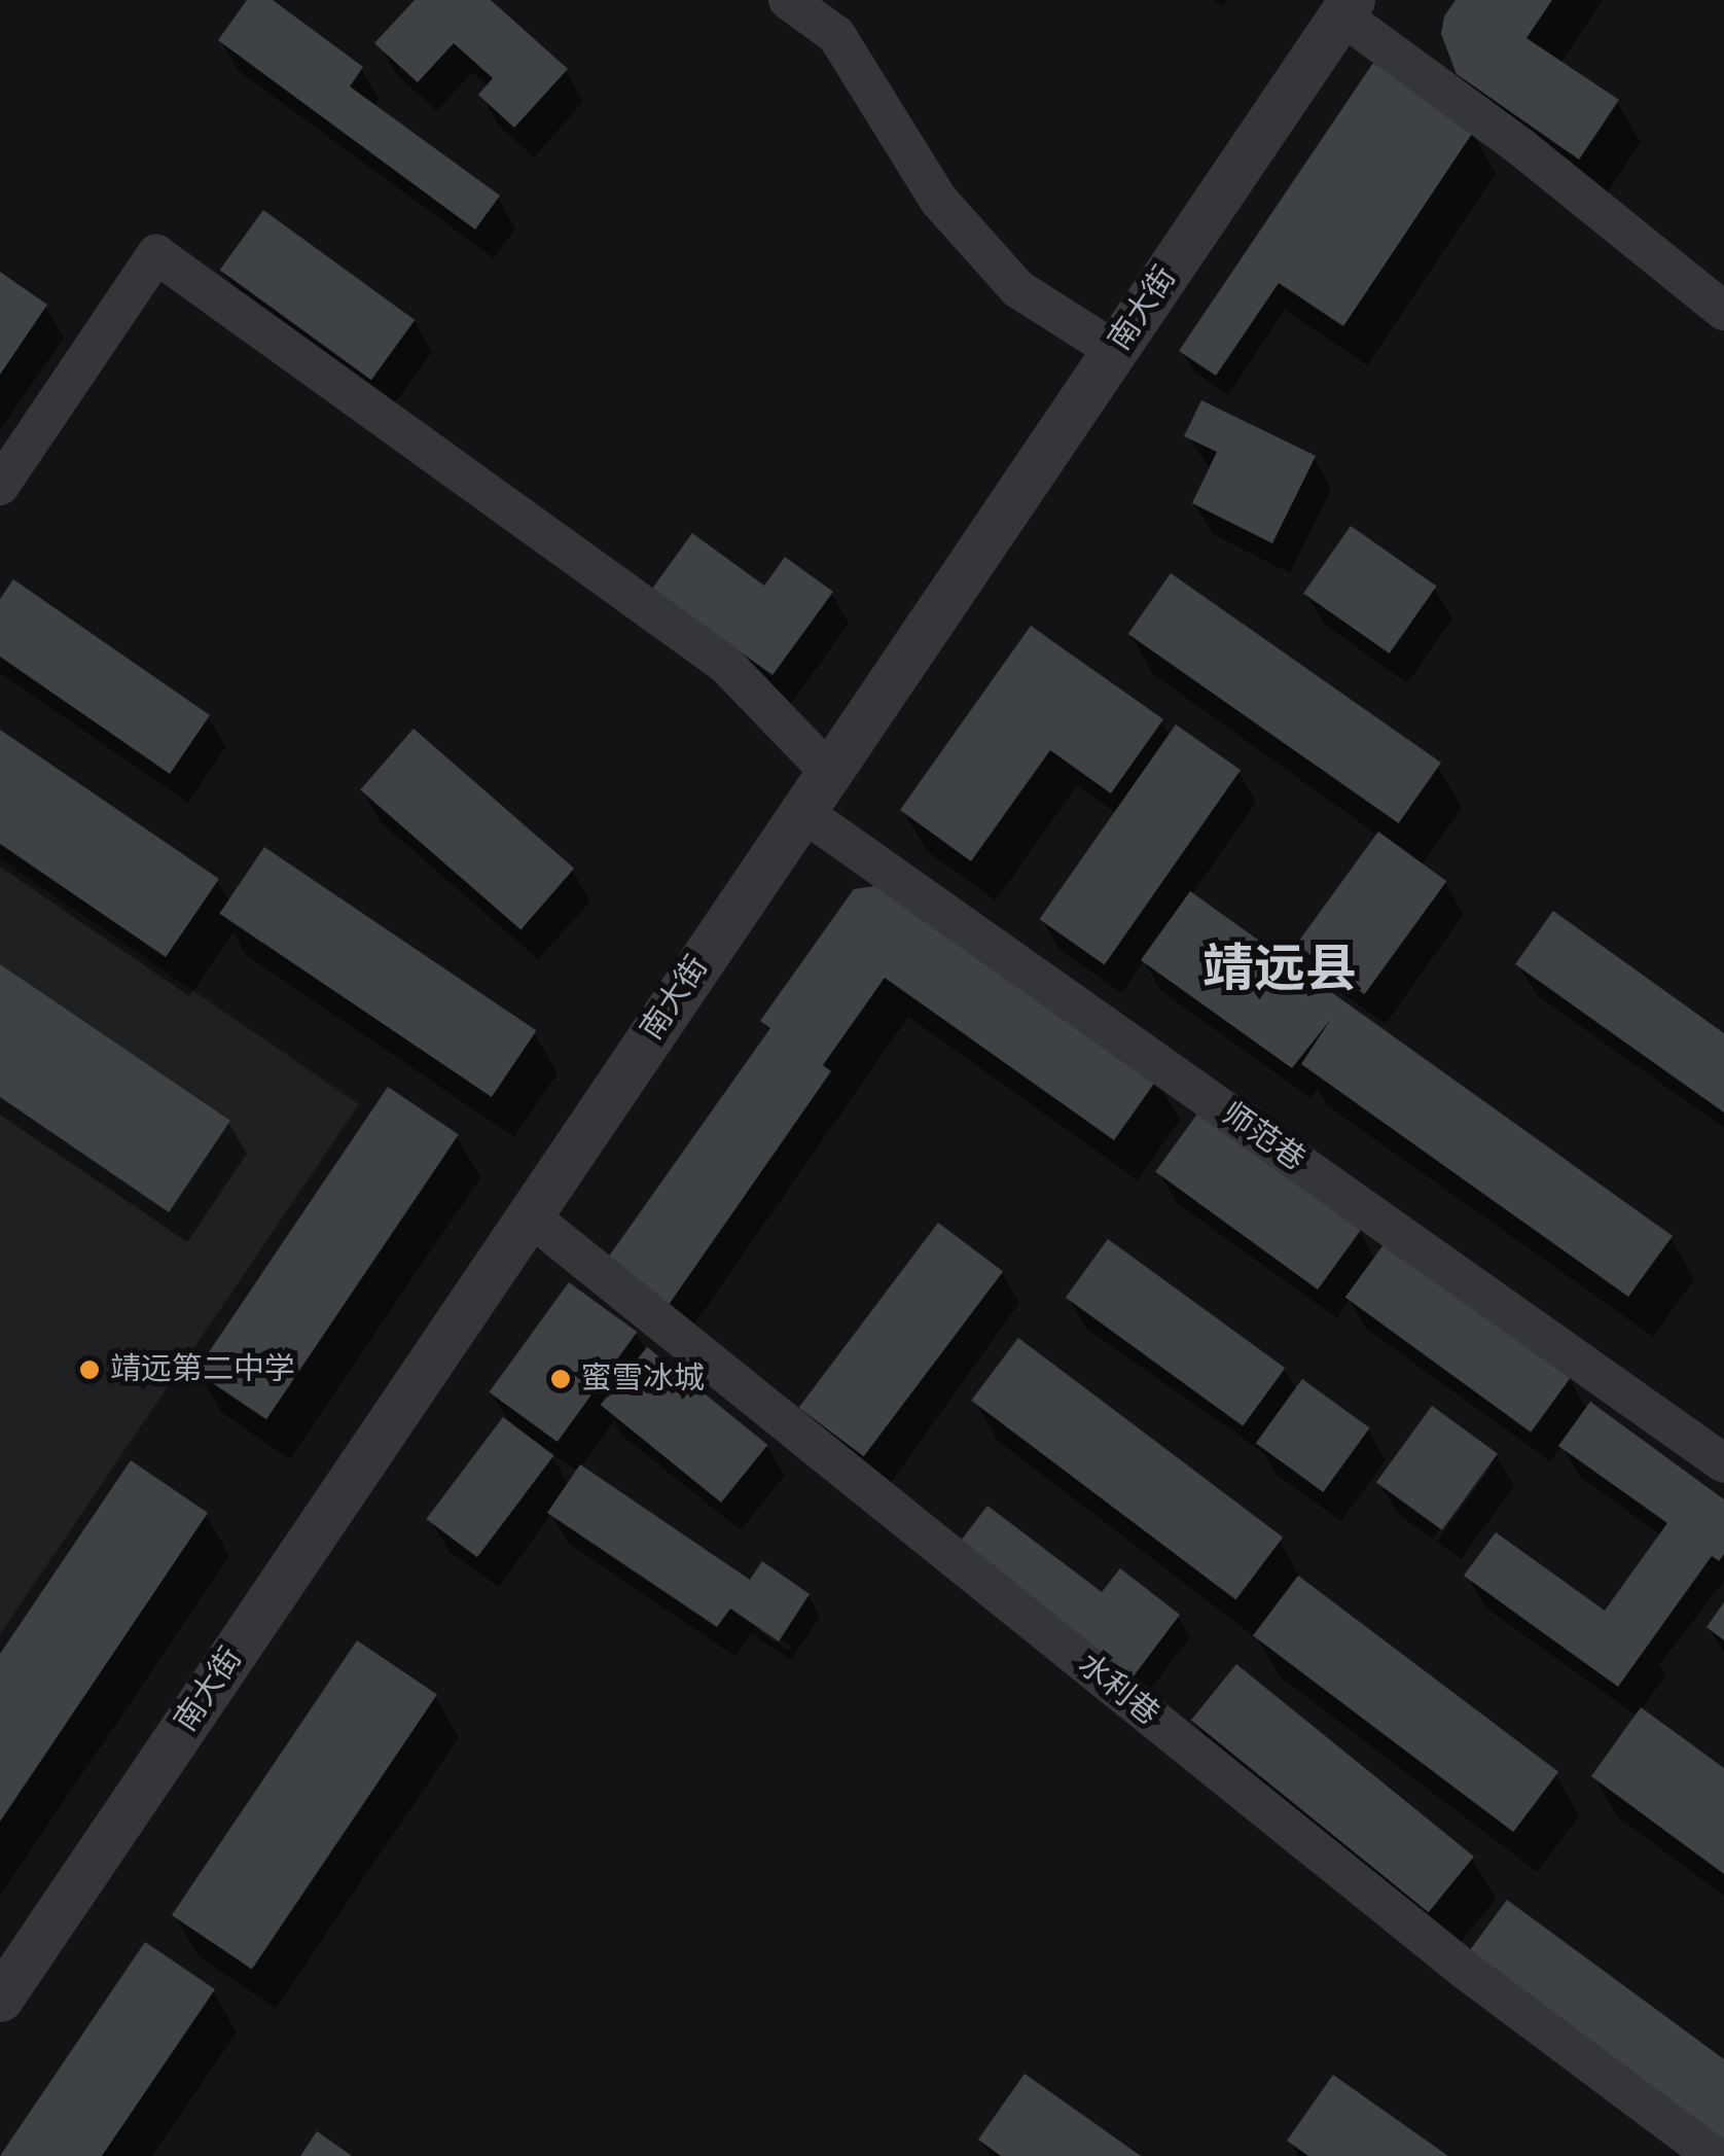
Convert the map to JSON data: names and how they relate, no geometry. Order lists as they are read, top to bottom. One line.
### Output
{"streets":{"street":["南大街","师范巷","水利巷"]},"crossings":[["南大街","师范巷"],["南大街","水利巷"]],"districts":["靖远县"],"places":["靖远第二中学","蜜雪冰城"]}
